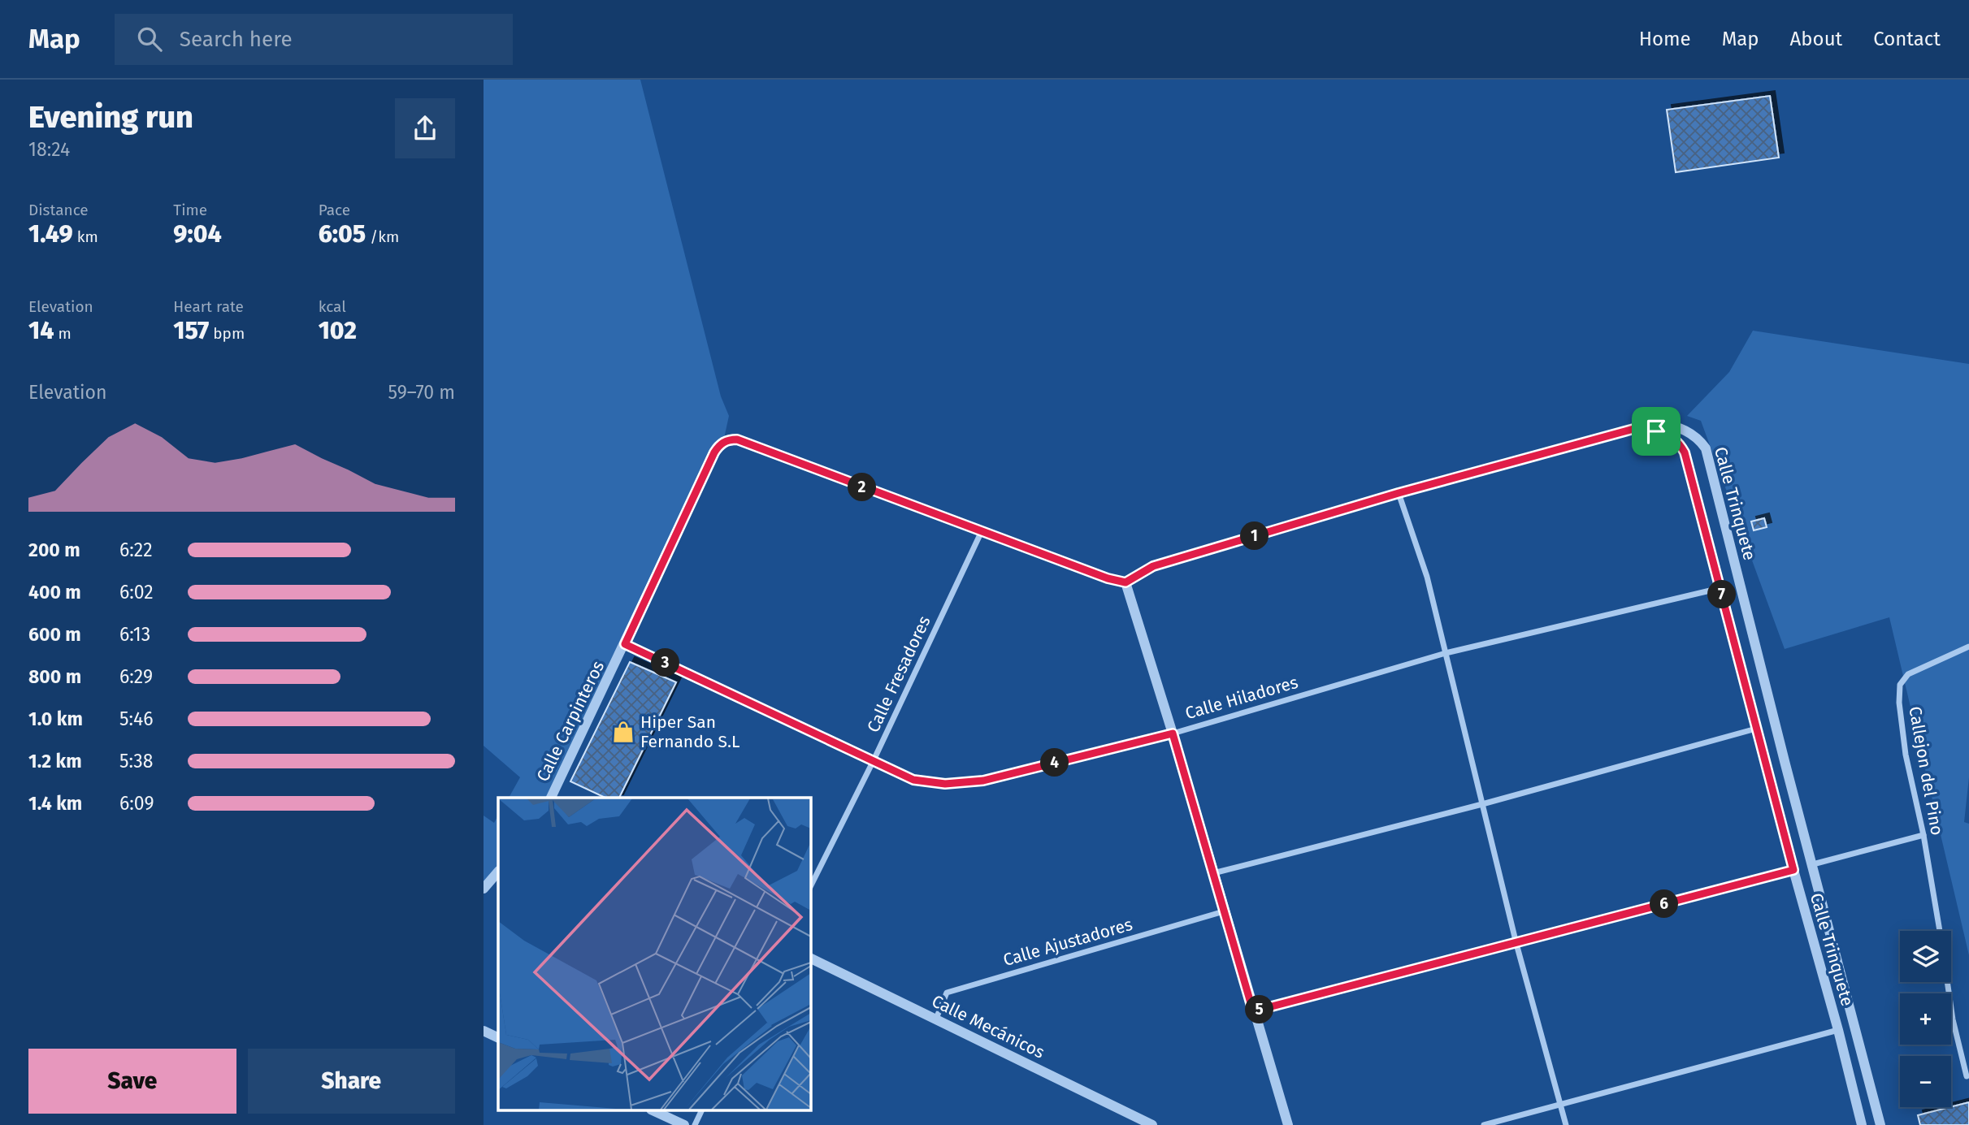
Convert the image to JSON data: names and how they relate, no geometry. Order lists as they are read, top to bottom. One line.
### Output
{"streets":{"street":["Calle Trinquete","Calle Fresadores","Calle Hiladores","Calle Carpinteros","Callejon del Pino","Calle Ajustadores","Calle Mecánicos"]},"crossings":[["Calle Trinquete","Calle Hiladores"],["Calle Fresadores","Calle Hiladores"],["Calle Fresadores","Calle Carpinteros"],["Calle Hiladores","Calle Carpinteros"],["Calle Ajustadores","Calle Mecánicos"]],"places":{"shop":["Hiper San Fernando S.L"]},"page":{"header":"Map","search":"Search here","nav":["Home","Map","About","Contact"],"heading":["Evening run","18:24"],"stats":[["Distance","1.49 km"],["Time","9:04"],["Pace","6:05 /km"],["Elevation","14 m"],["Heart rate","157 bpm"],["kcal","102"]],"chart":["Elevation","59–70 m"],"pins":["2","1","7","3","4","6","5"],"list":[{"name":"200 m","note":"6:22"},{"name":"400 m","note":"6:02"},{"name":"600 m","note":"6:13"},{"name":"800 m","note":"6:29"},{"name":"1.0 km","note":"5:46"},{"name":"1.2 km","note":"5:38"},{"name":"1.4 km","note":"6:09"}],"map_buttons":["+","−"],"buttons":["Save","Share"]}}
